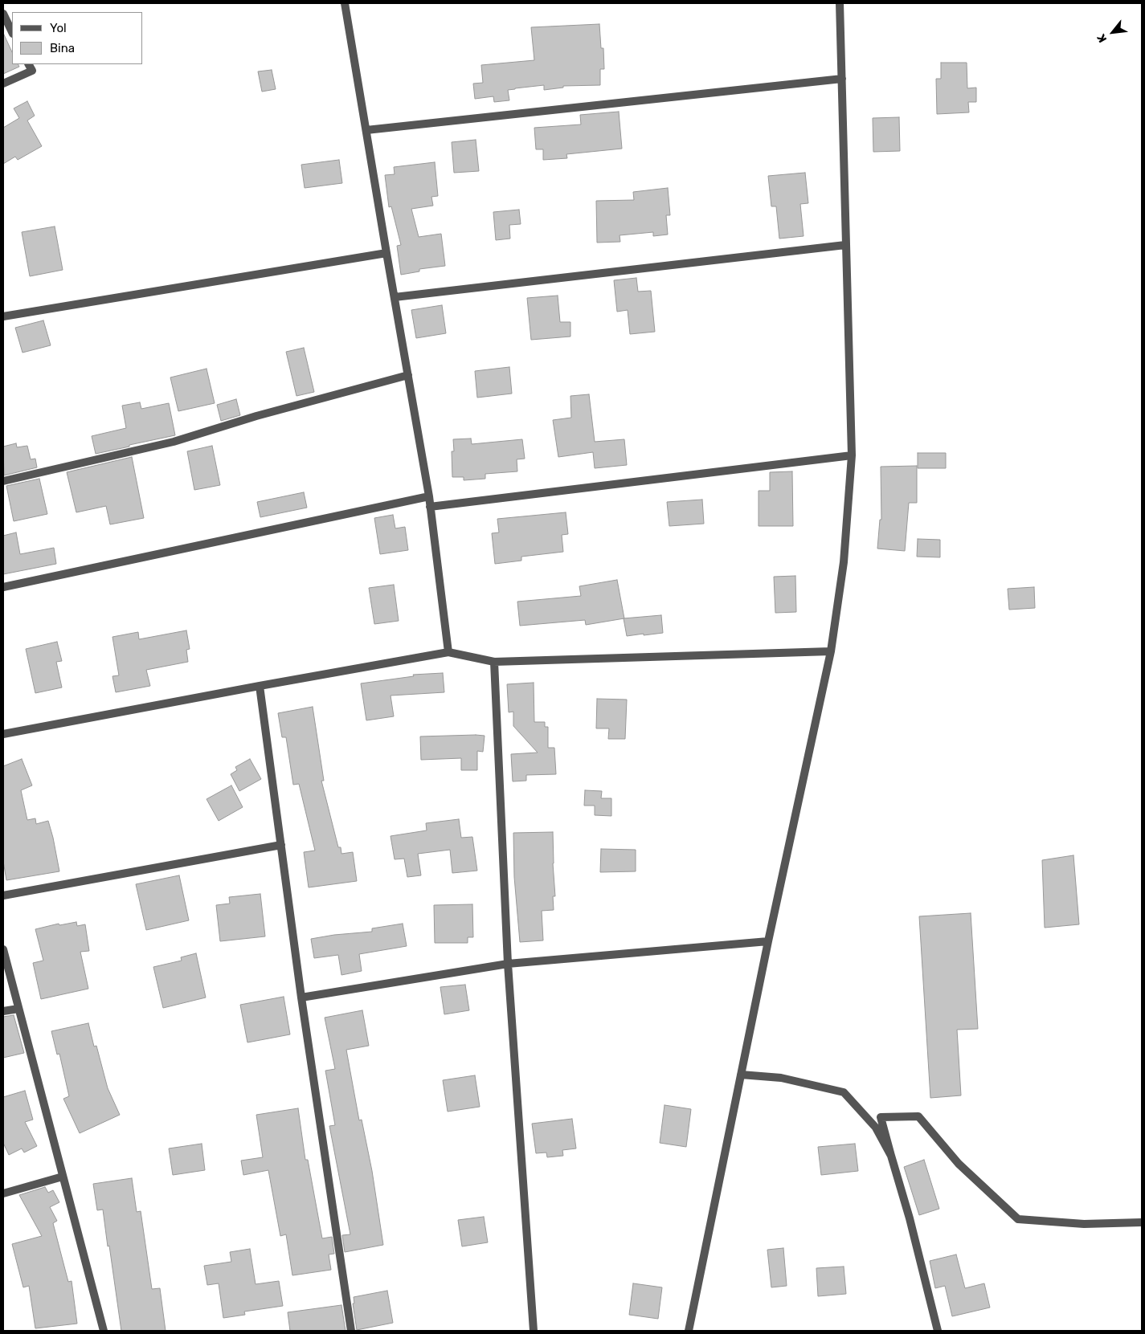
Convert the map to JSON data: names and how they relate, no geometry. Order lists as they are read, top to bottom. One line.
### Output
{"legend":["Yol","Bina"],"north":"bottom left"}
